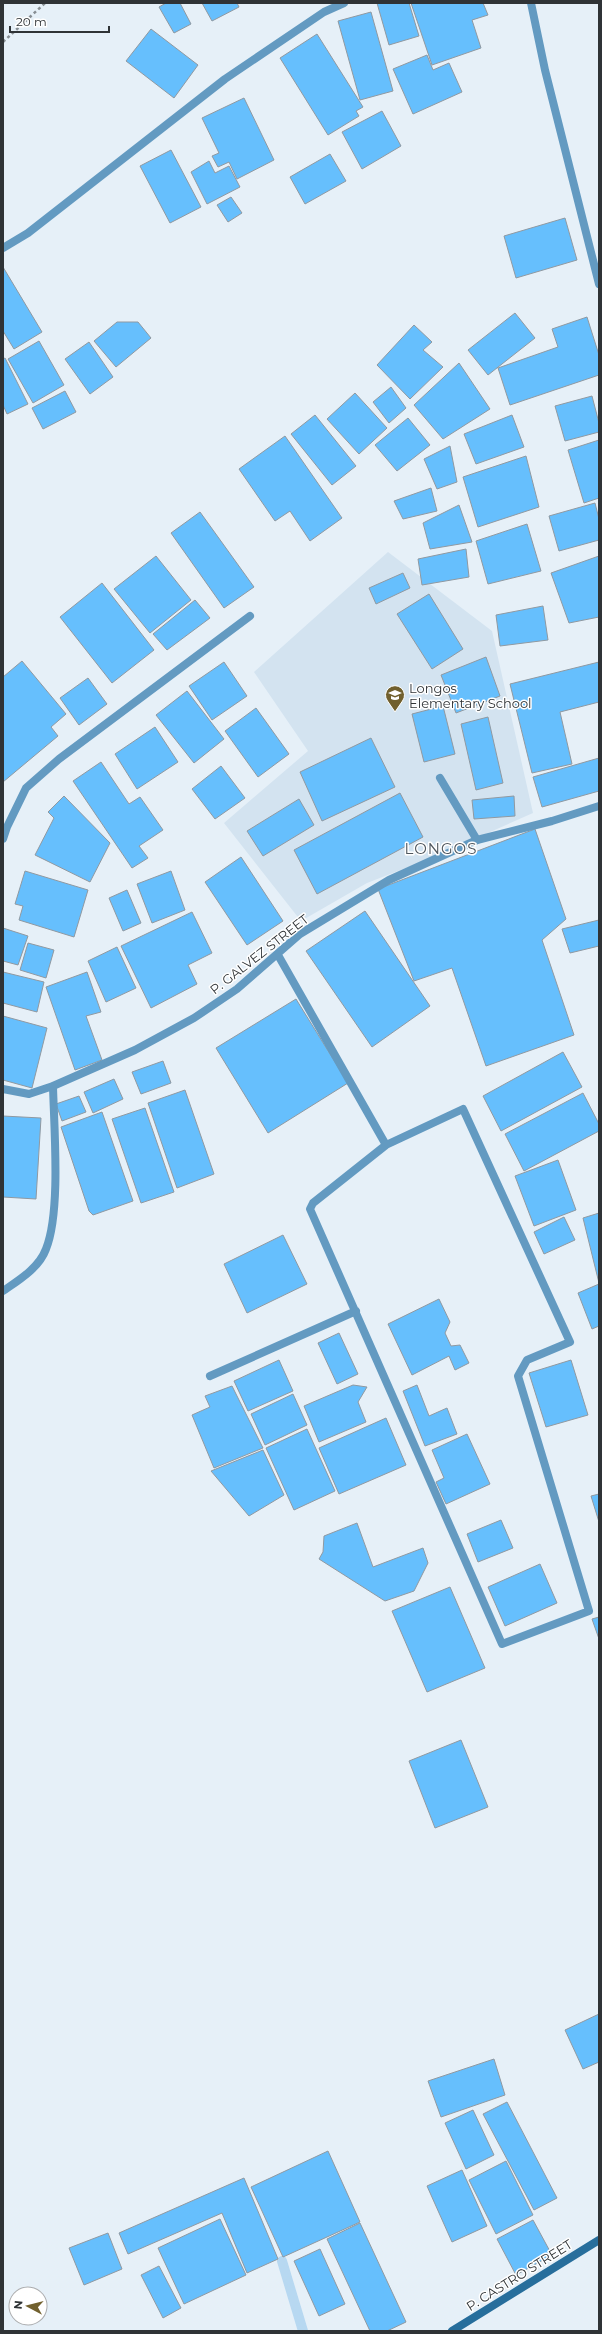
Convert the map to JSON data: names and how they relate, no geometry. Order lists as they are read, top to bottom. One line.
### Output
{"streets":{"street":["P. GALVEZ STREET","P. CASTRO STREET"]},"districts":["LONGOS"],"places":{"school or university":["Longos Elementary School"]},"scale_bar":"20 m","north":"left"}
